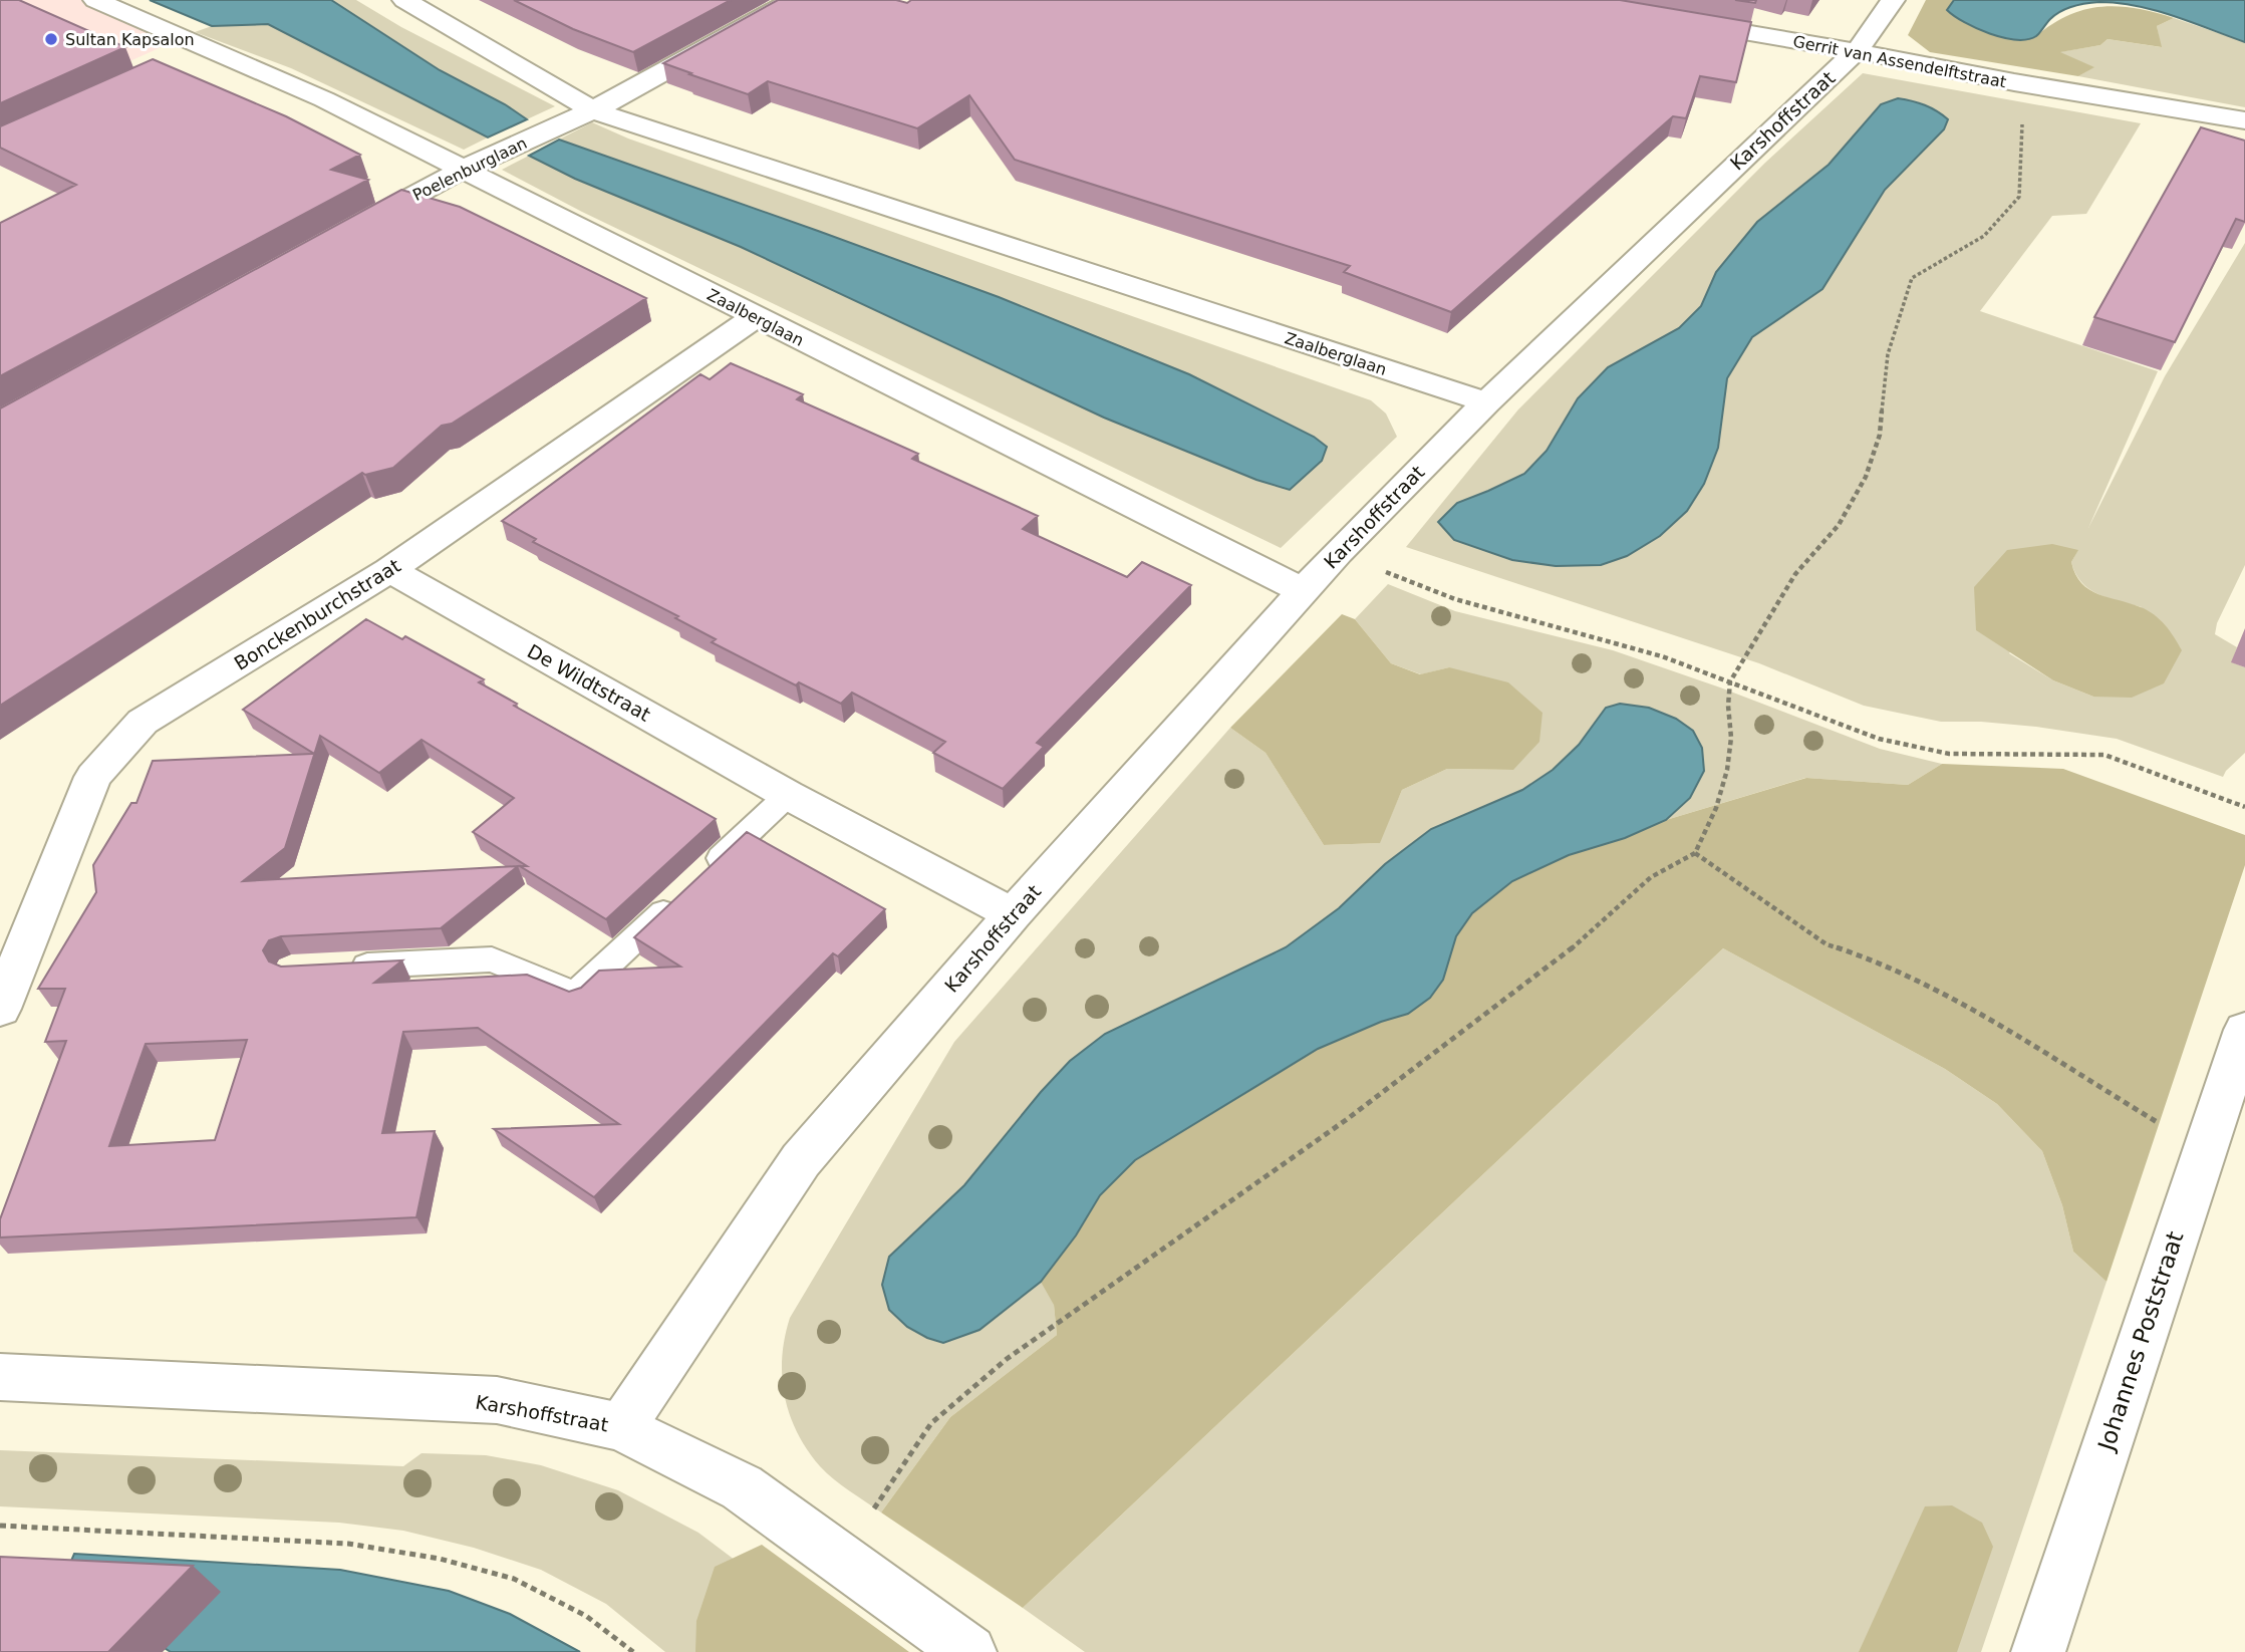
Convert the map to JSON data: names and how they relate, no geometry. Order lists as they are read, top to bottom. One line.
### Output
{"streets":{"street":["Gerrit van Assendelftstraat","Karshoffstraat","Poelenburglaan","Zaalberglaan","Bonckenburchstraat","De Wildtstraat","Johannes Poststraat"]},"crossings":[["Gerrit van Assendelftstraat","Karshoffstraat"],["Karshoffstraat","Zaalberglaan"],["Karshoffstraat","De Wildtstraat"],["Poelenburglaan","Zaalberglaan"],["Zaalberglaan","Bonckenburchstraat"],["Bonckenburchstraat","De Wildtstraat"]],"places":["Sultan Kapsalon"]}
